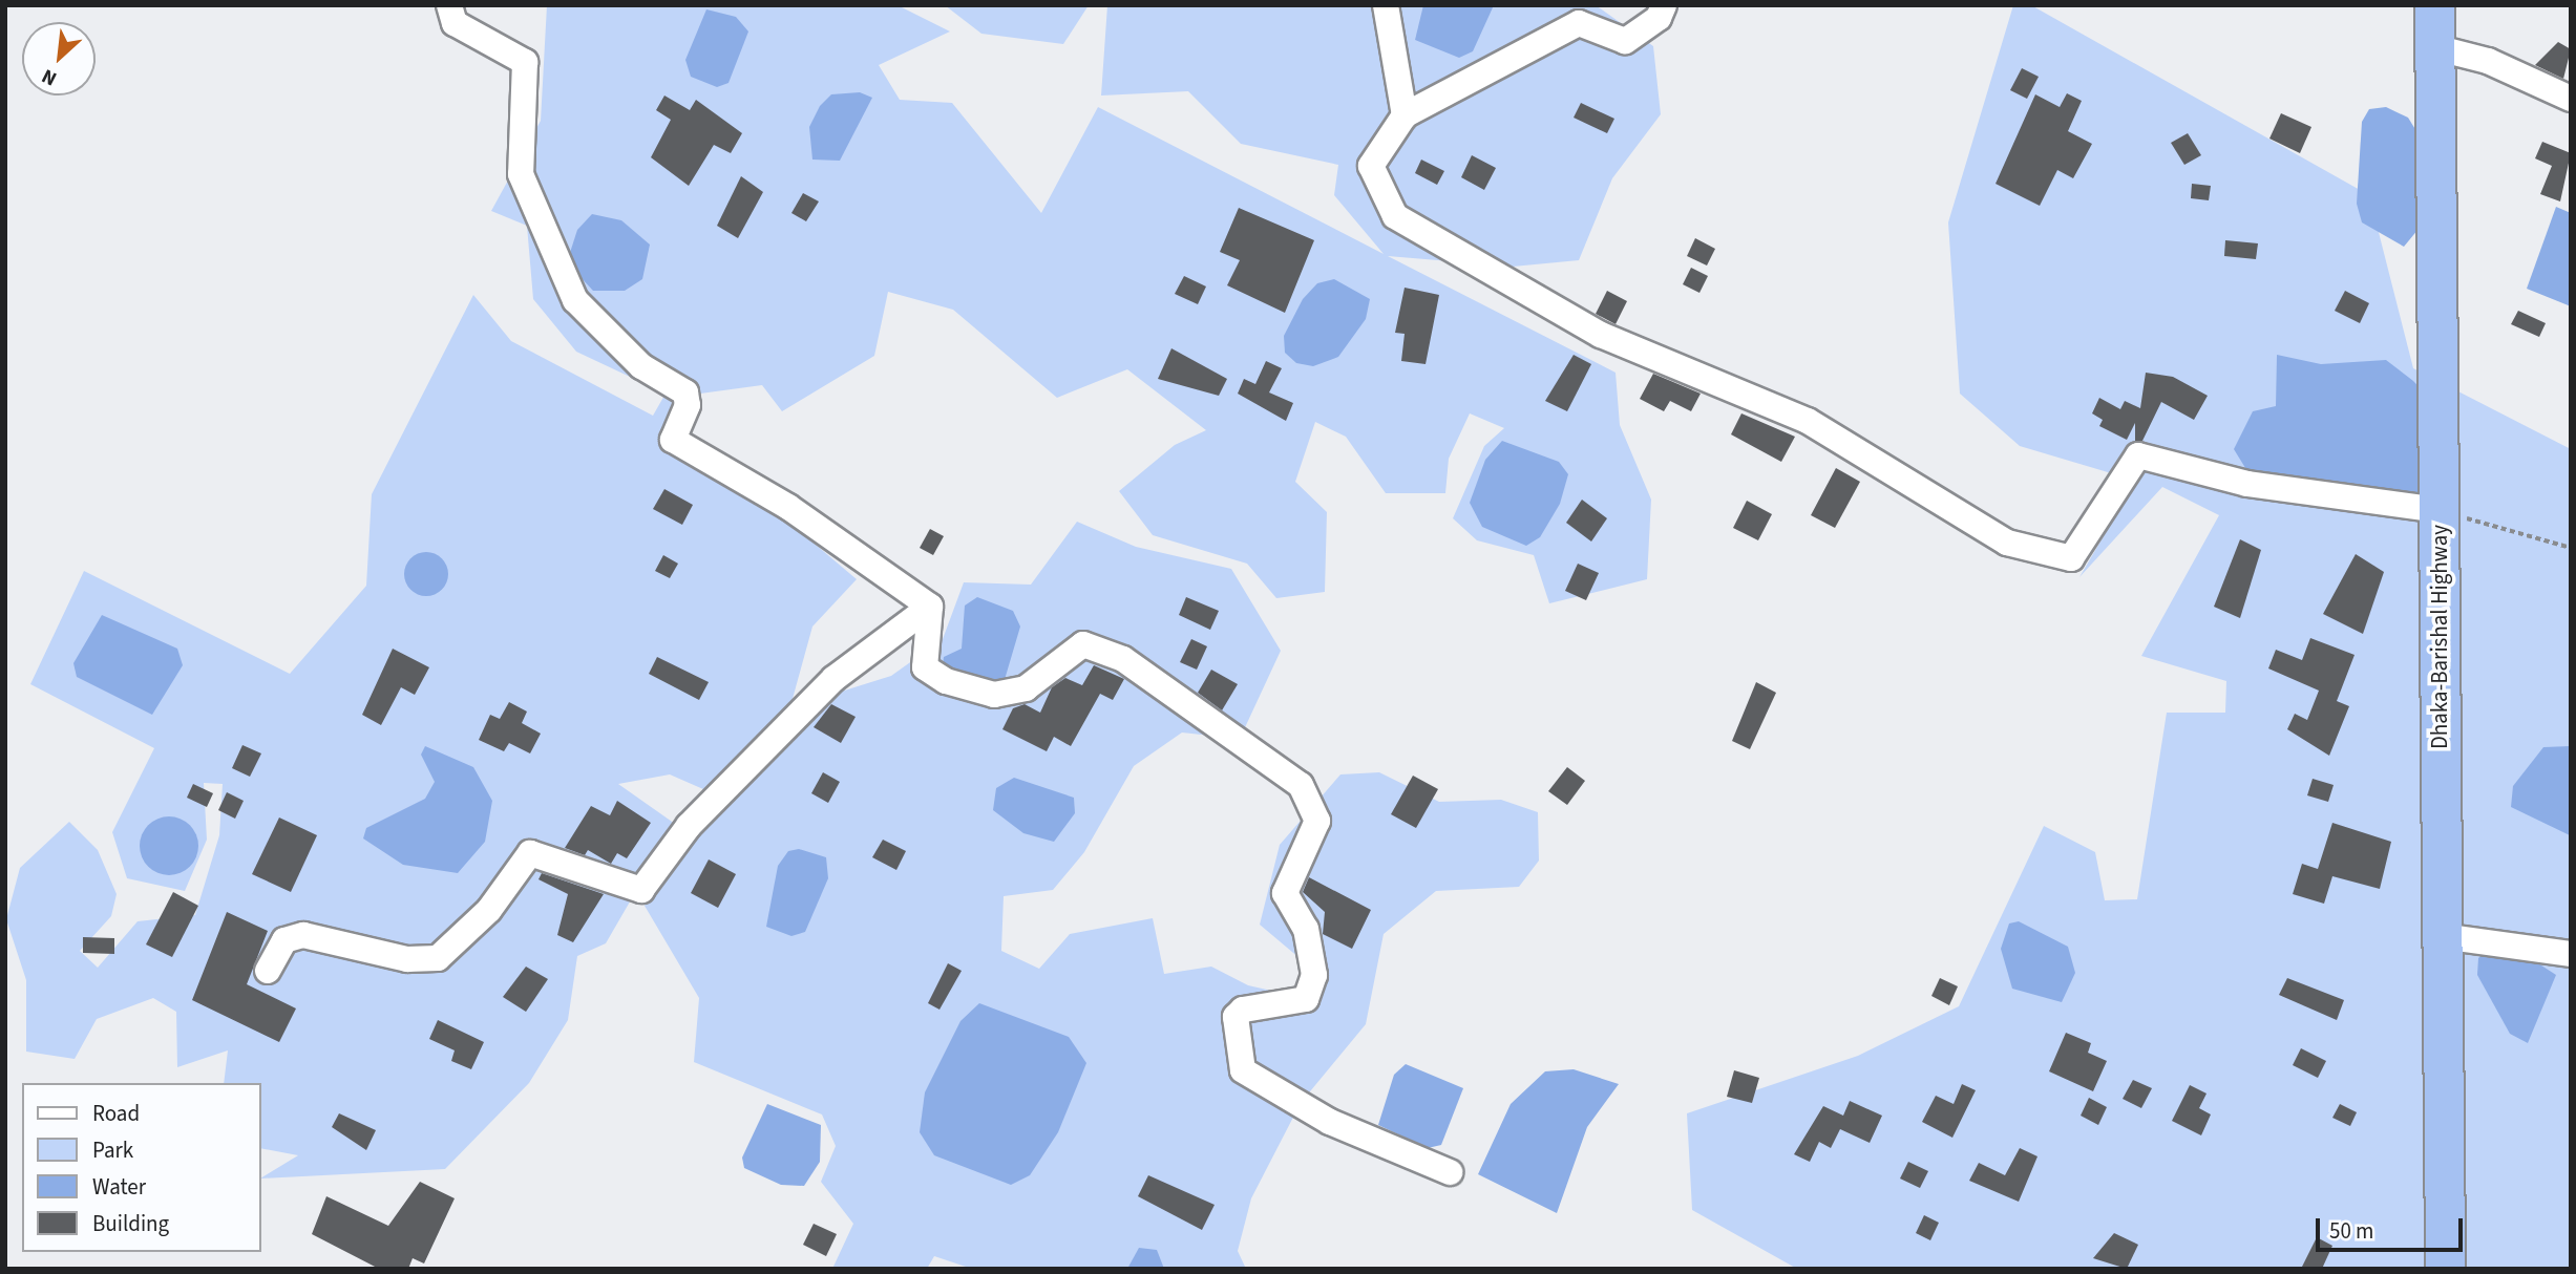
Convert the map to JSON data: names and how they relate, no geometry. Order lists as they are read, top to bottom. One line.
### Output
{"streets":{"highway":["Dhaka-Barishal Highway"]},"legend":["Road","Park","Water","Building"],"scale_bar":"50 m","north":"bottom left"}
